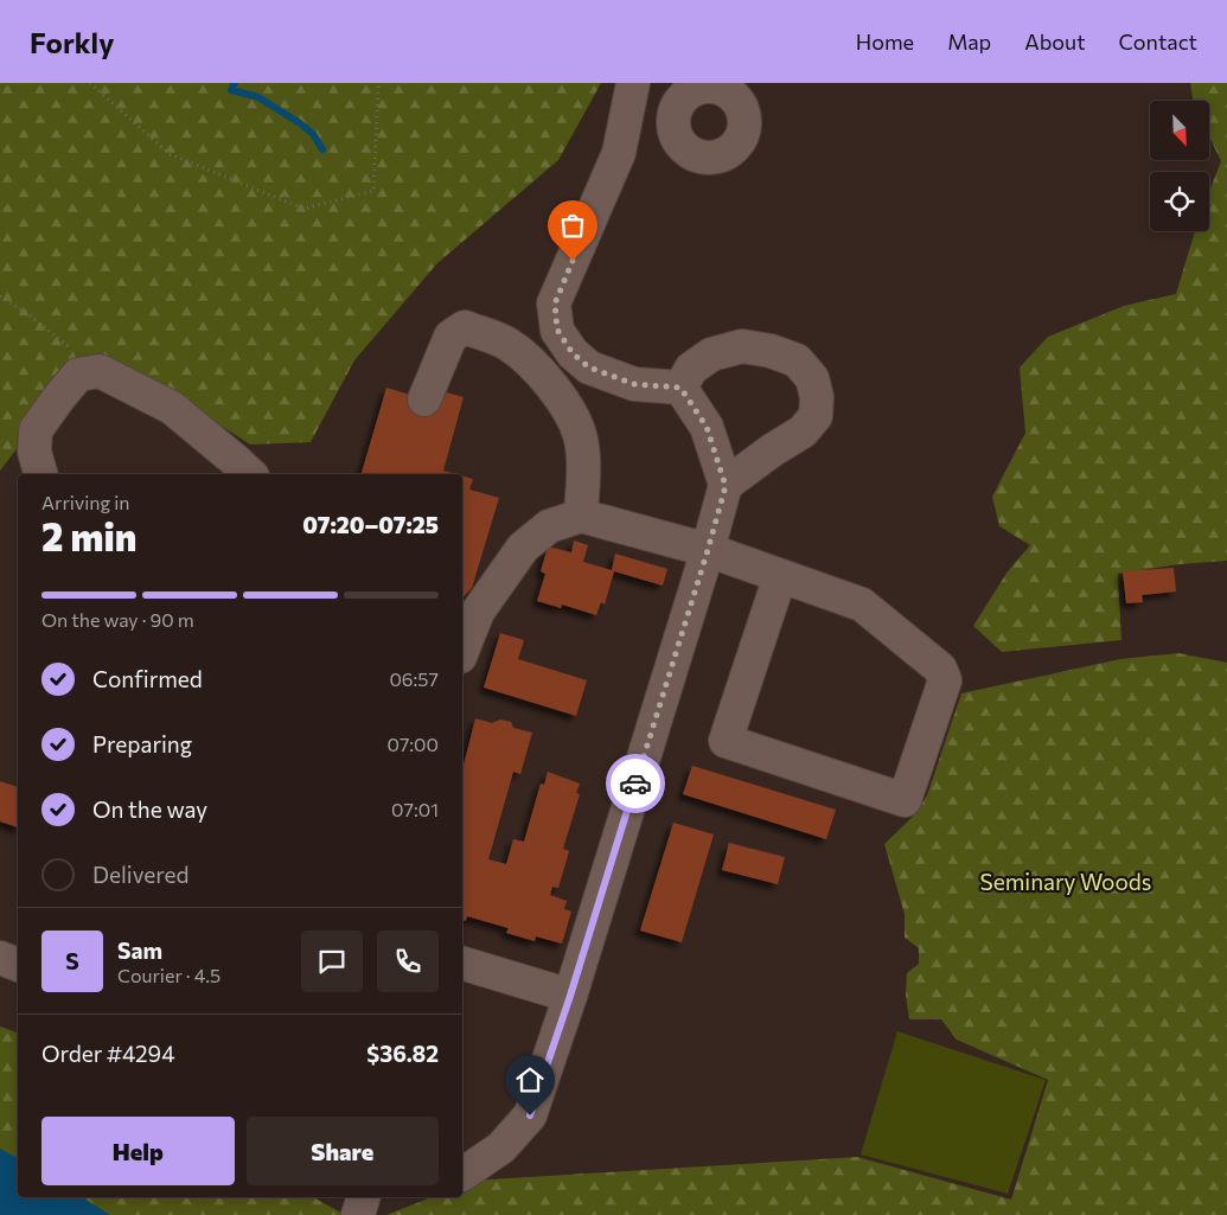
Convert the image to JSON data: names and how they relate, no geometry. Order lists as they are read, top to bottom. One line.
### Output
{"parks":["Seminary Woods"],"north":"bottom right","page":{"header":"Forkly","nav":["Home","Map","About","Contact"],"heading":["2 min","Arriving in","07:20–07:25"],"panel":["Sam","Courier · 4.5","Order #4294","$36.82"],"bar":"On the way · 90 m","list":[["Confirmed","06:57"],["Preparing","07:00"],["On the way","07:01"],"Delivered"],"round":"S","buttons":["Help","Share"]}}
